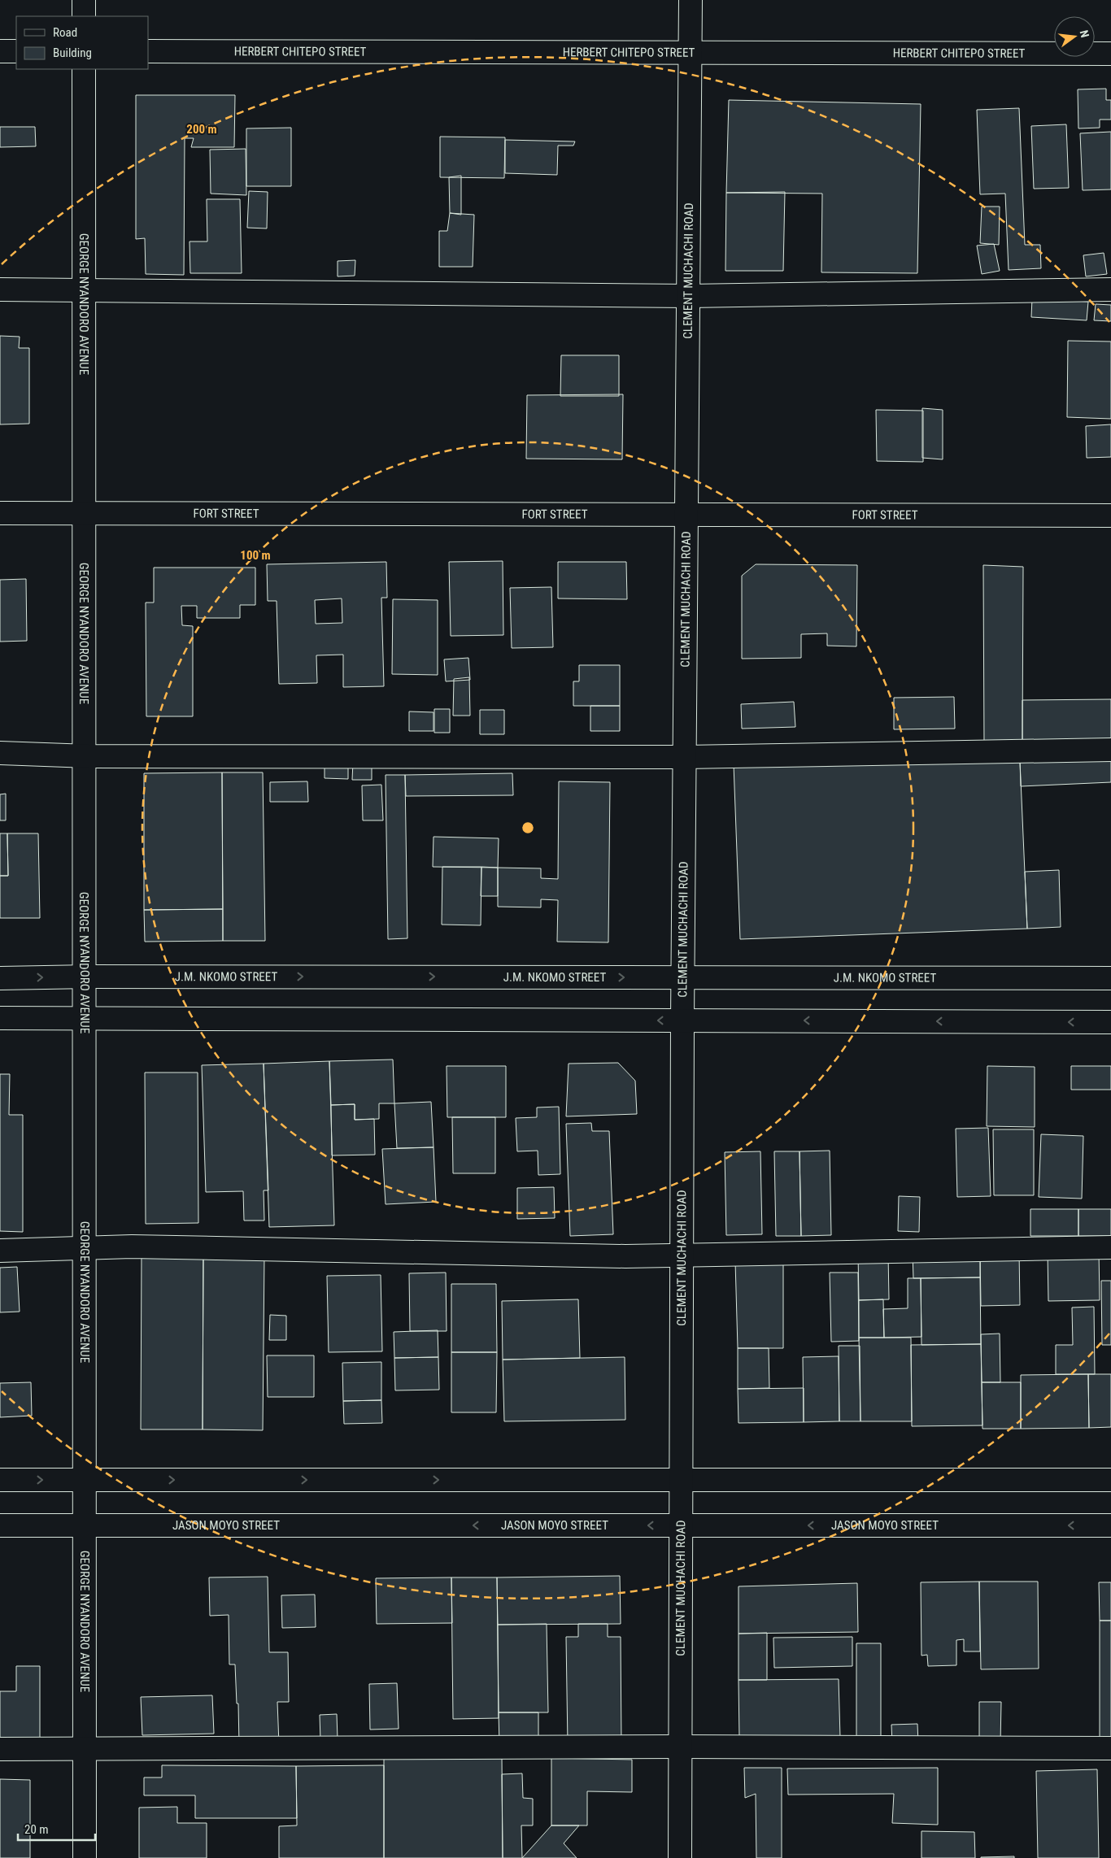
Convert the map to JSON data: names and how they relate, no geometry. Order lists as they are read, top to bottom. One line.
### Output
{"streets":{"main road":["HERBERT CHITEPO STREET","CLEMENT MUCHACHI ROAD","GEORGE NYANDORO AVENUE","FORT STREET","J.M. NKOMO STREET","JASON MOYO STREET"]},"crossings":[["HERBERT CHITEPO STREET","CLEMENT MUCHACHI ROAD"],["CLEMENT MUCHACHI ROAD","FORT STREET"],["CLEMENT MUCHACHI ROAD","J.M. NKOMO STREET"],["CLEMENT MUCHACHI ROAD","JASON MOYO STREET"],["GEORGE NYANDORO AVENUE","FORT STREET"],["GEORGE NYANDORO AVENUE","J.M. NKOMO STREET"],["GEORGE NYANDORO AVENUE","JASON MOYO STREET"]],"legend":["Road","Building"],"scale_bar":"20 m","north":"right","rings":["200 m","100 m"]}
